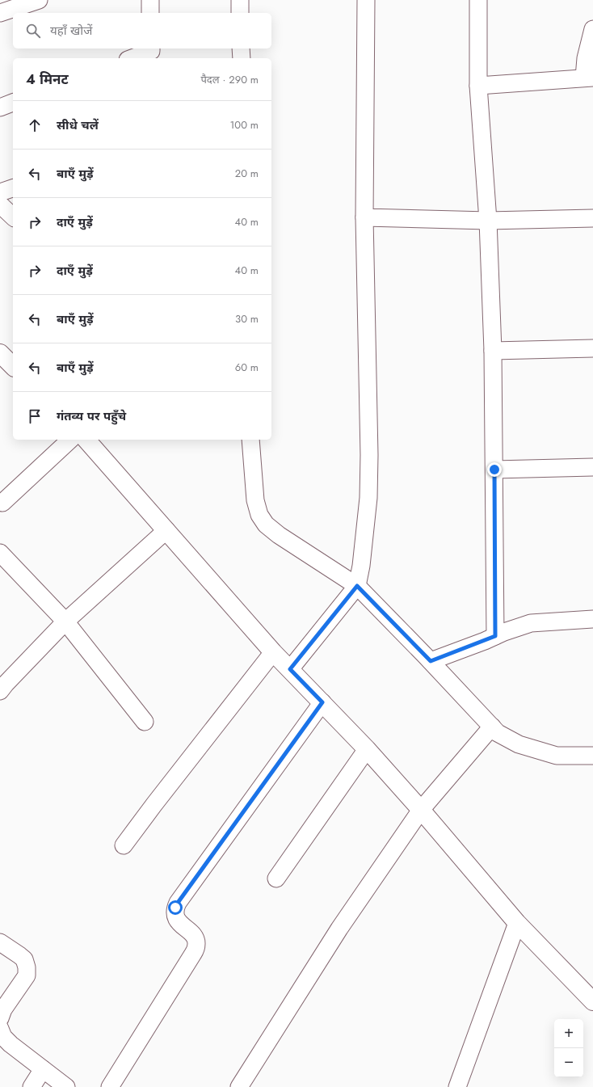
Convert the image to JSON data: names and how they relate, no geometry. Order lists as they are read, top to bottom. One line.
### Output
{"page":{"search":"यहाँ खोजें","heading":["4 मिनट","पैदल · 290 m"],"list":[["सीधे चलें","100 m"],["बाएँ मुड़ें","20 m"],["दाएँ मुड़ें","40 m"],["दाएँ मुड़ें","40 m"],["बाएँ मुड़ें","30 m"],["बाएँ मुड़ें","60 m"],"गंतव्य पर पहुँचे"],"map_buttons":["+","−"]}}
